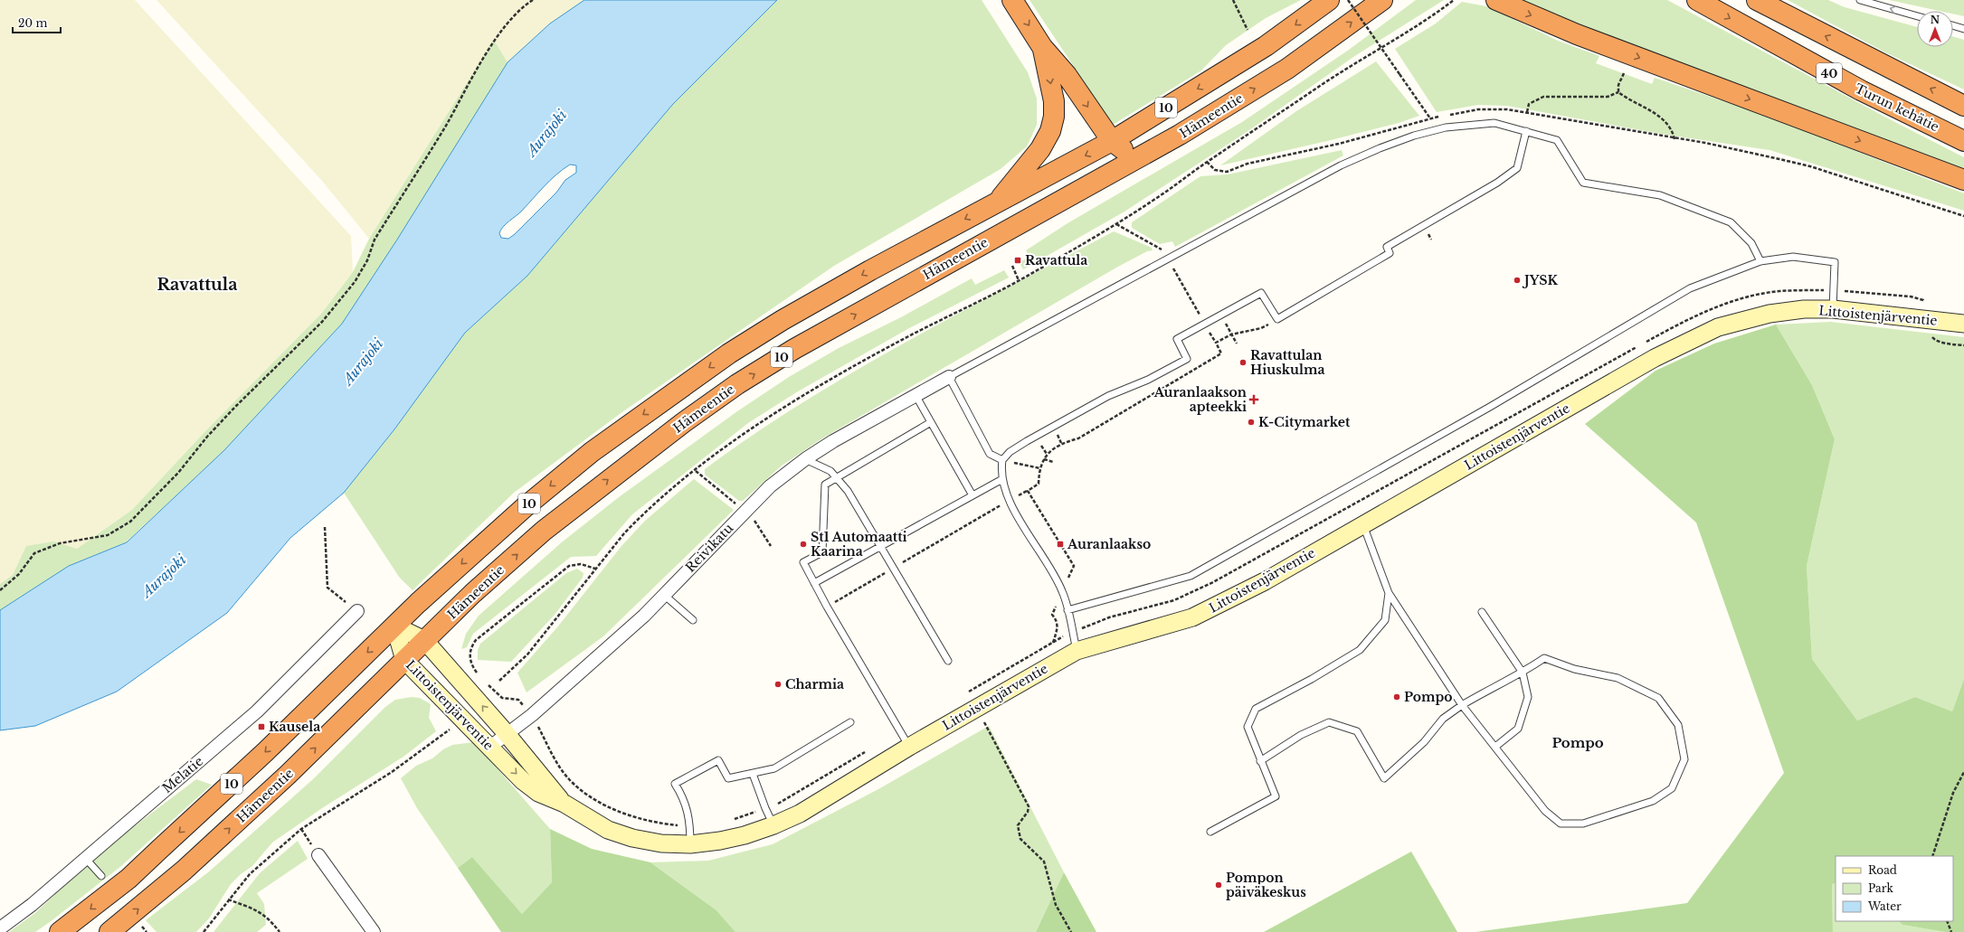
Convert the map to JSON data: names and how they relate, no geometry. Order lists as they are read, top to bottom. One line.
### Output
{"streets":{"highway":["40","10","Turun kehätie","Hämeentie"],"street":["Littoistenjärventie","Reivikatu","Melatie"]},"crossings":[["10","Littoistenjärventie"],["Hämeentie","Littoistenjärventie"],["Littoistenjärventie","Reivikatu"]],"districts":["Ravattula","Pompo"],"water":["Aurajoki"],"places":{"transit":["Ravattula","Auranlaakso","Kausela"],"other":["JYSK","Ravattulan Hiuskulma","K-Citymarket","St1 Automaatti Kaarina","Charmia","Pompo","Pompon päiväkeskus"],"health":["Auranlaakson apteekki"]},"legend":["Road","Park","Water"],"scale_bar":"20 m","north":"top"}
